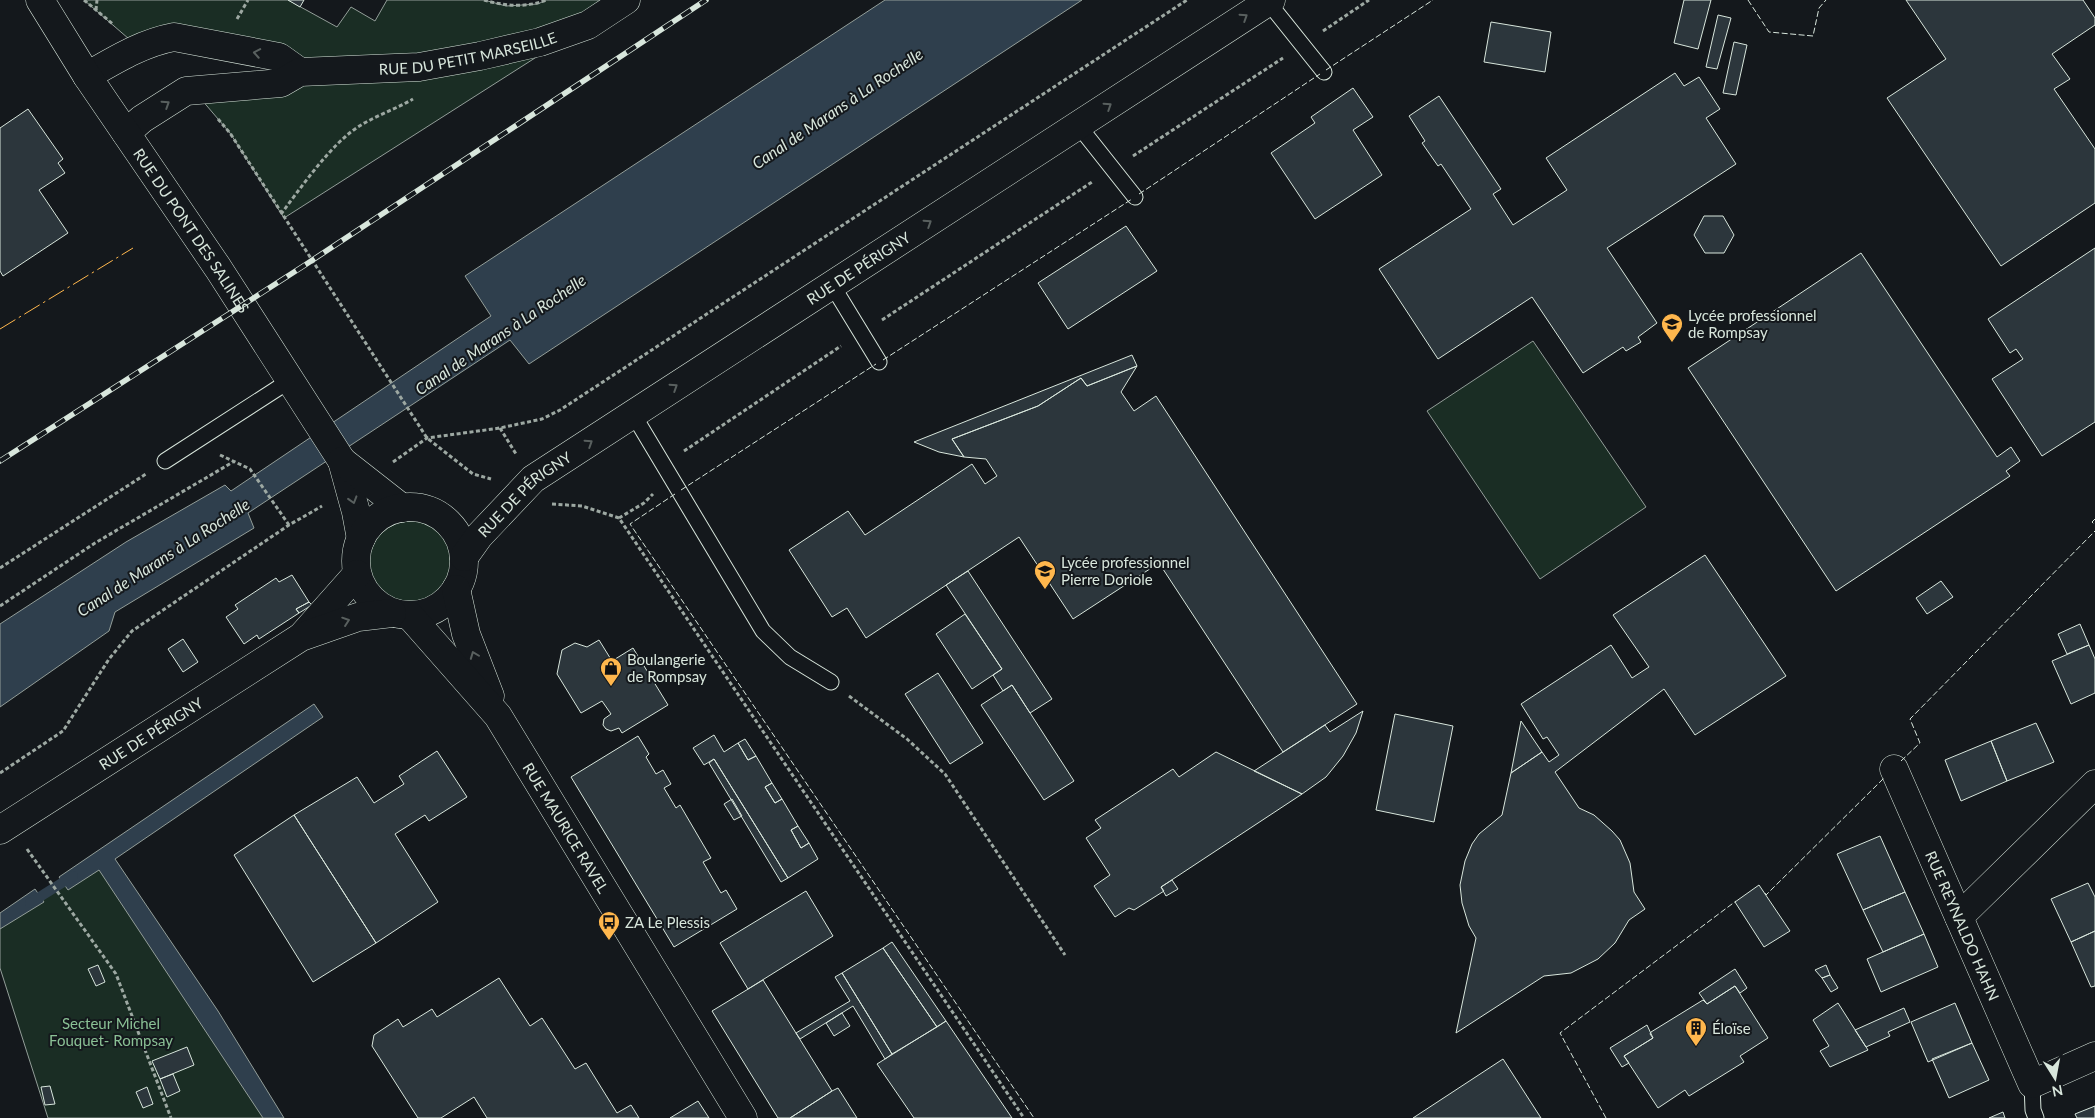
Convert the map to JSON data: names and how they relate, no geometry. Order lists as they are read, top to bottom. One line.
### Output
{"streets":{"street":["RUE DU PETIT MARSEILLE","RUE DU PONT DES SALINES","RUE DE PÉRIGNY","RUE MAURICE RAVEL","RUE REYNALDO HAHN"]},"crossings":[["RUE DU PETIT MARSEILLE","RUE DU PONT DES SALINES"],["RUE DU PONT DES SALINES","RUE DE PÉRIGNY"],["RUE DU PONT DES SALINES","RUE MAURICE RAVEL"],["RUE DE PÉRIGNY","RUE MAURICE RAVEL"]],"one_way":["RUE DE PÉRIGNY"],"water":["Canal de Marans à La Rochelle"],"parks":["Secteur Michel Fouquet- Rompsay"],"places":{"school or university":["Lycée professionnel de Rompsay","Lycée professionnel Pierre Doriole"],"shop":["Boulangerie de Rompsay"],"bus stop":["ZA Le Plessis"],"building":["Éloïse"]},"north":"bottom"}
